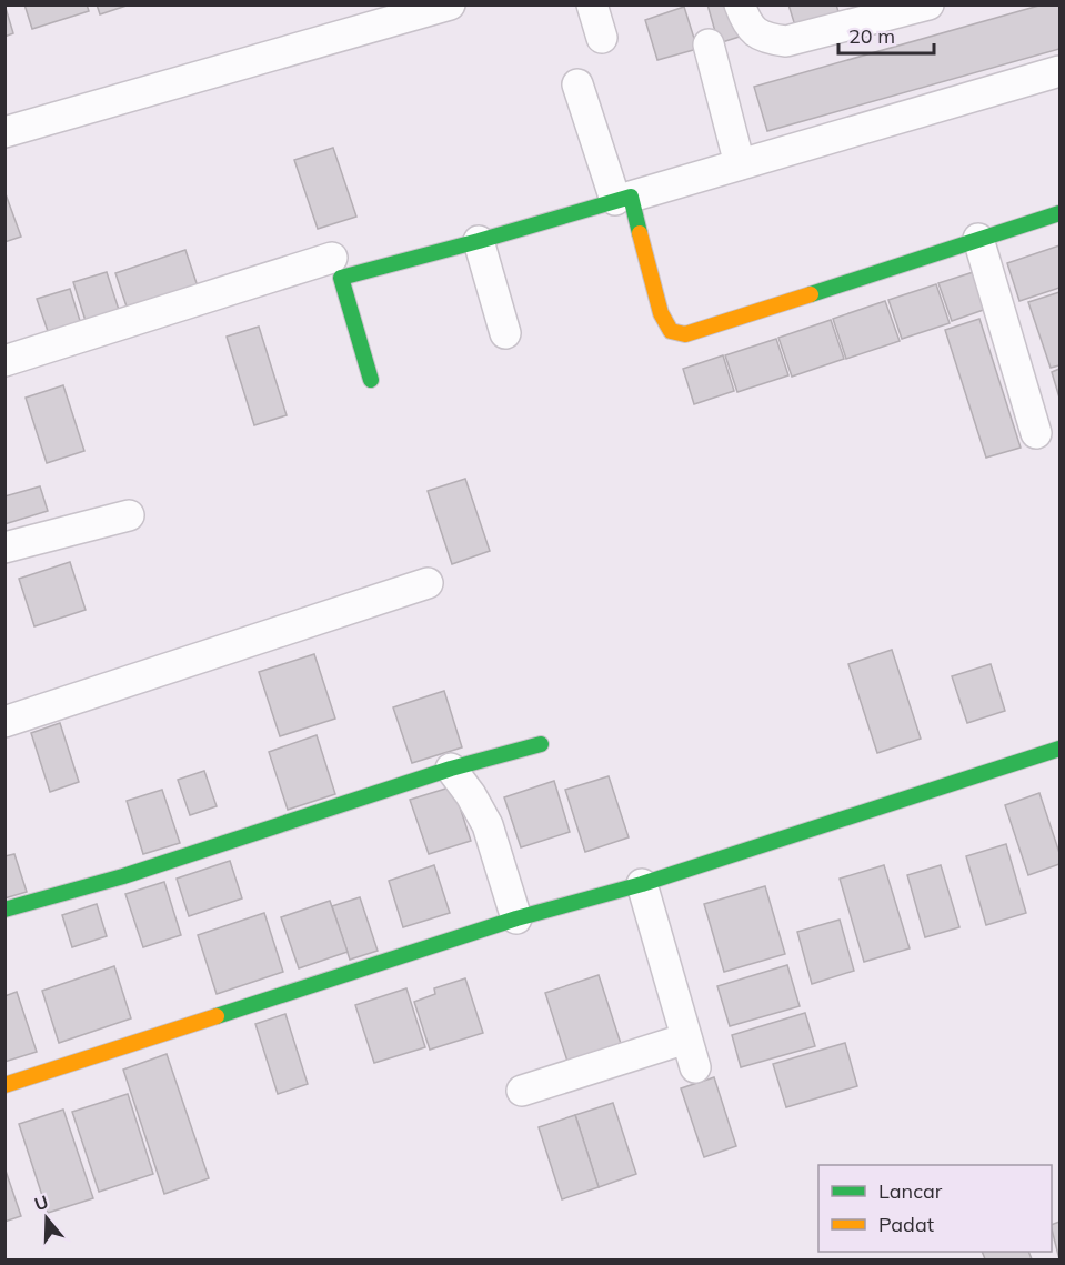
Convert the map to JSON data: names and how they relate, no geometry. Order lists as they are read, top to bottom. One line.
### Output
{"legend":["Lancar","Padat"],"scale_bar":"20 m","north":"top"}
